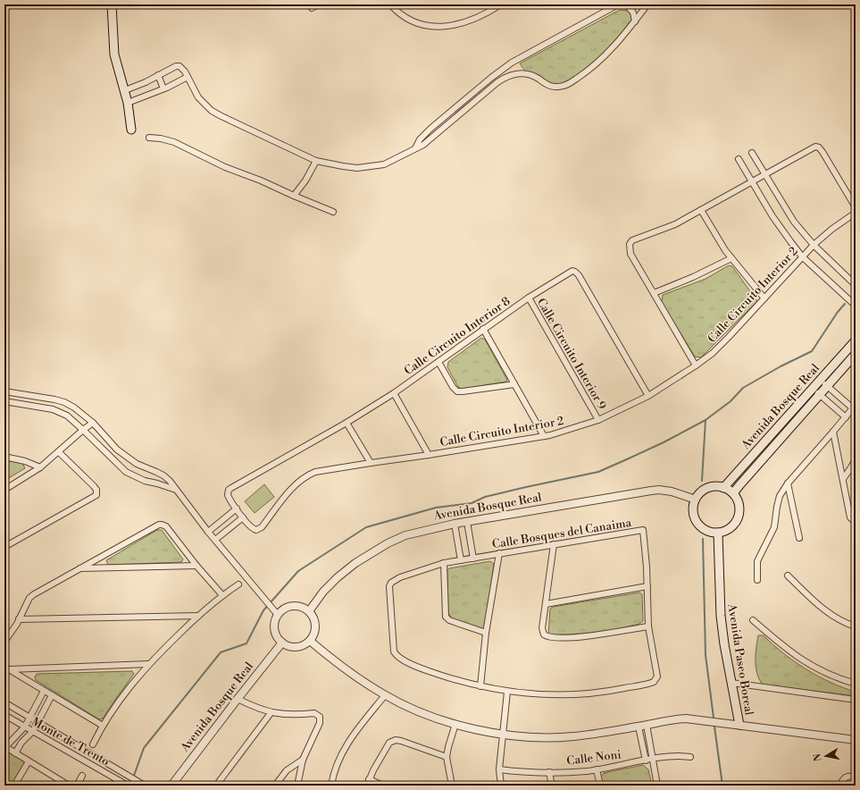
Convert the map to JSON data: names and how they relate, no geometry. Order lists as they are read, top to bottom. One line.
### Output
{"streets":{"main road":["Avenida Bosque Real","Avenida Paseo Boreal"],"street":["Calle Circuito Interior 2","Calle Circuito Interior 8","Calle Circuito Interior 9","Calle Bosques del Canaima","Monte de Trento","Calle Noni"]},"crossings":[["Calle Circuito Interior 2","Calle Circuito Interior 8"],["Calle Circuito Interior 2","Calle Circuito Interior 9"],["Calle Circuito Interior 8","Calle Circuito Interior 9"],["Avenida Bosque Real","Avenida Paseo Boreal"]],"north":"left"}
